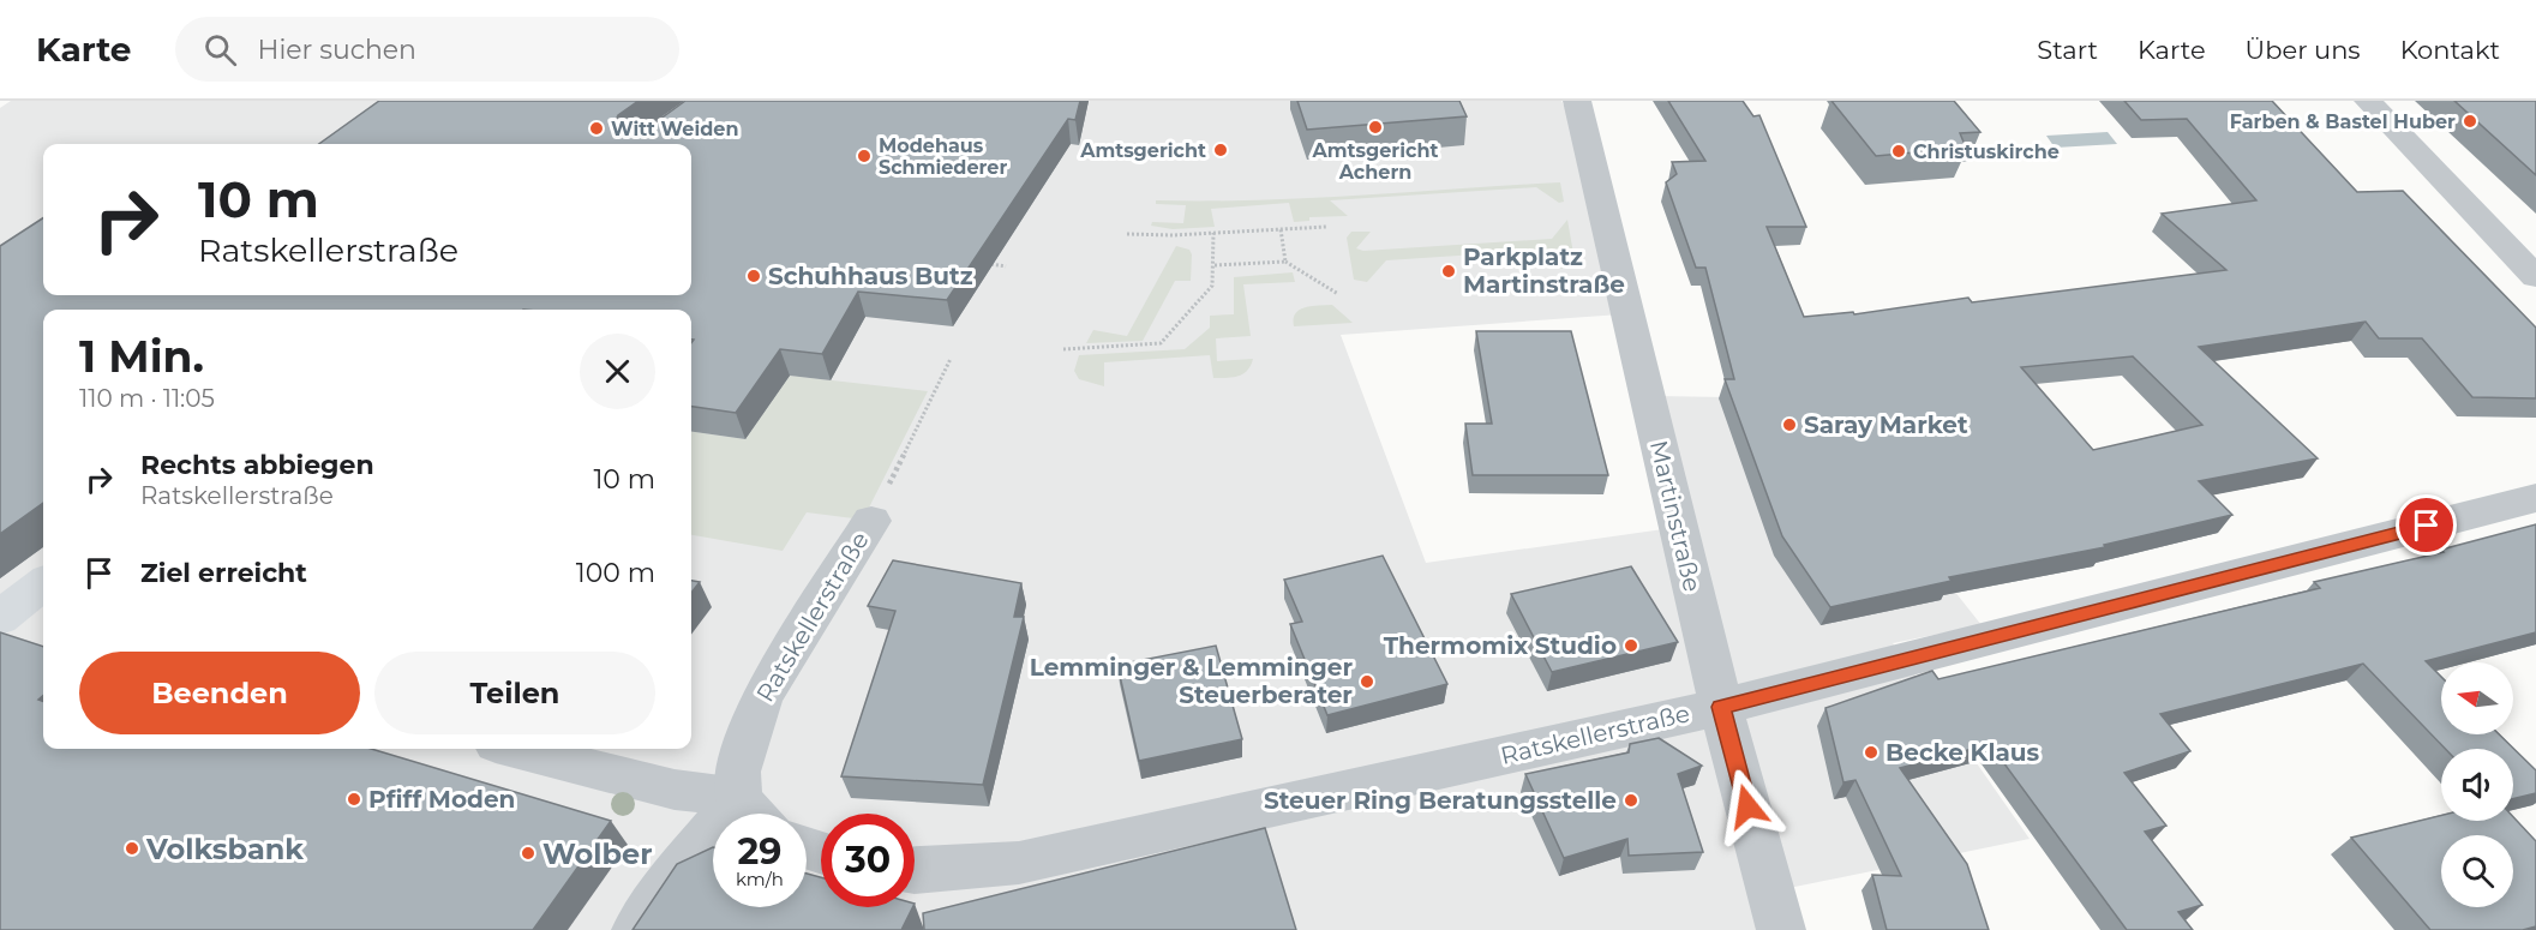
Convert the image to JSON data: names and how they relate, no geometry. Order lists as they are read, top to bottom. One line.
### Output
{"streets":{"street":["Martinstraße","Ratskellerstraße"]},"crossings":[["Martinstraße","Ratskellerstraße"]],"places":["Farben & Bastel Huber","Amtsgericht Achern","Witt Weiden","Amtsgericht","Christuskirche","Modehaus Schmiederer","Parkplatz Martinstraße","Schuhhaus Butz","Saray Market","Thermomix Studio","Lemminger & Lemminger Steuerberater","Becke Klaus","Pfiff Moden","Steuer Ring Beratungsstelle","Volksbank","Wolber"],"north":"left","page":{"header":"Karte","search":"Hier suchen","nav":["Start","Karte","Über uns","Kontakt"],"turn":["10 m","Ratskellerstraße"],"heading":["1 Min.","110 m · 11:05"],"list":[{"name":"Rechts abbiegen","note":"Ratskellerstraße","value":"10 m"},{"name":"Ziel erreicht","value":"100 m"}],"buttons":["Beenden","Teilen"],"speed":"29 km/h","limit":"30"}}
